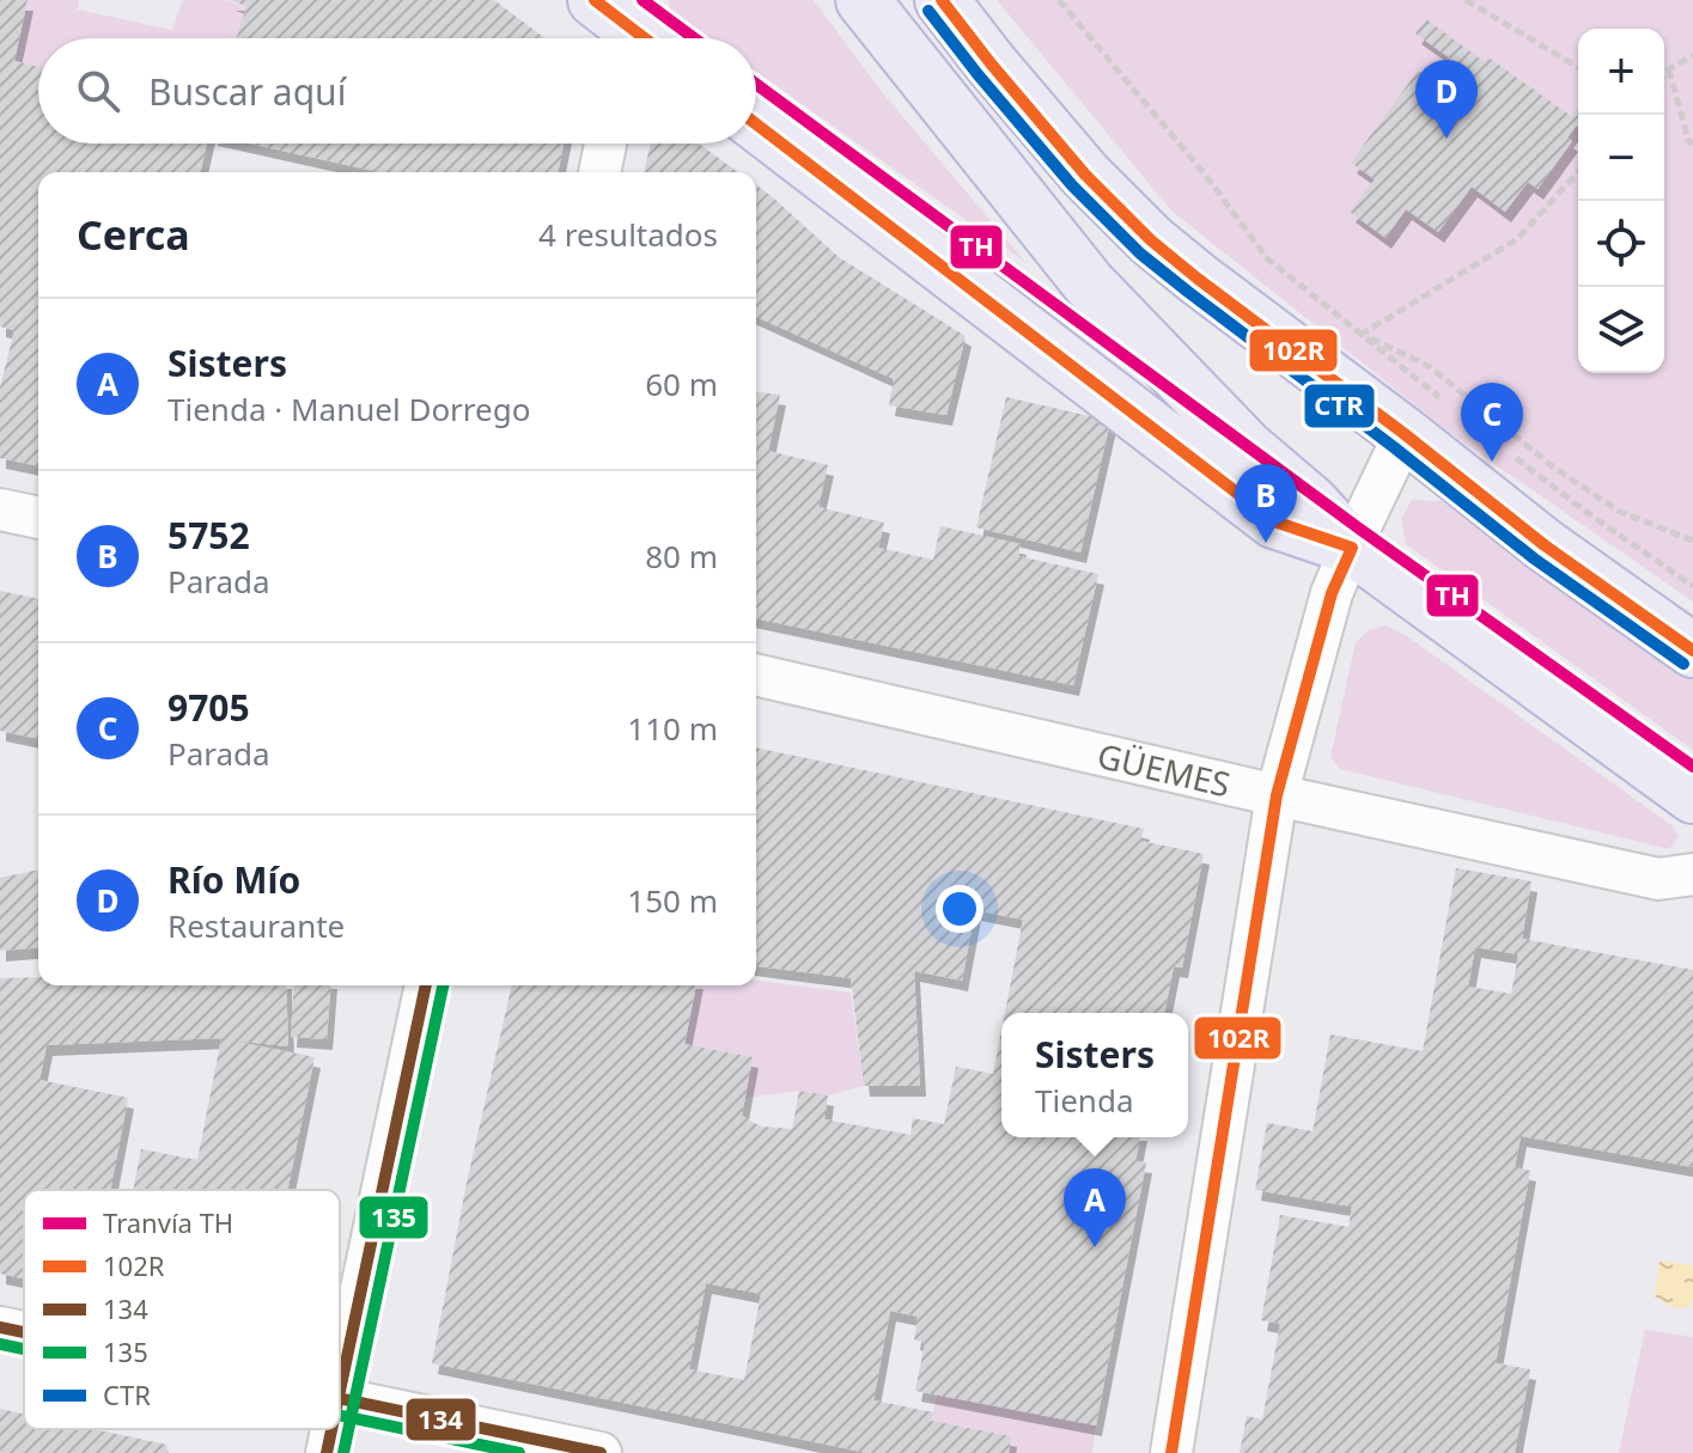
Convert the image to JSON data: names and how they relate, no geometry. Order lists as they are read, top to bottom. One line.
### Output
{"streets":{"street":["GÜEMES"]},"lines":["tram line TH","transit line 102R","transit line CTR","transit line 134","transit line 135"],"legend":["Tranvía TH","102R","134","135","CTR"],"page":{"map_buttons":["+","−"],"search":"Buscar aquí","pins":["D","C","B","A"],"heading":["Cerca","4 resultados"],"list":[{"mark":"A","name":"Sisters","note":"Tienda · Manuel Dorrego","value":"60 m"},{"mark":"B","name":"5752","note":"Parada","value":"80 m"},{"mark":"C","name":"9705","note":"Parada","value":"110 m"},{"mark":"D","name":"Río Mío","note":"Restaurante","value":"150 m"}],"popup":["Sisters","Tienda"]}}
